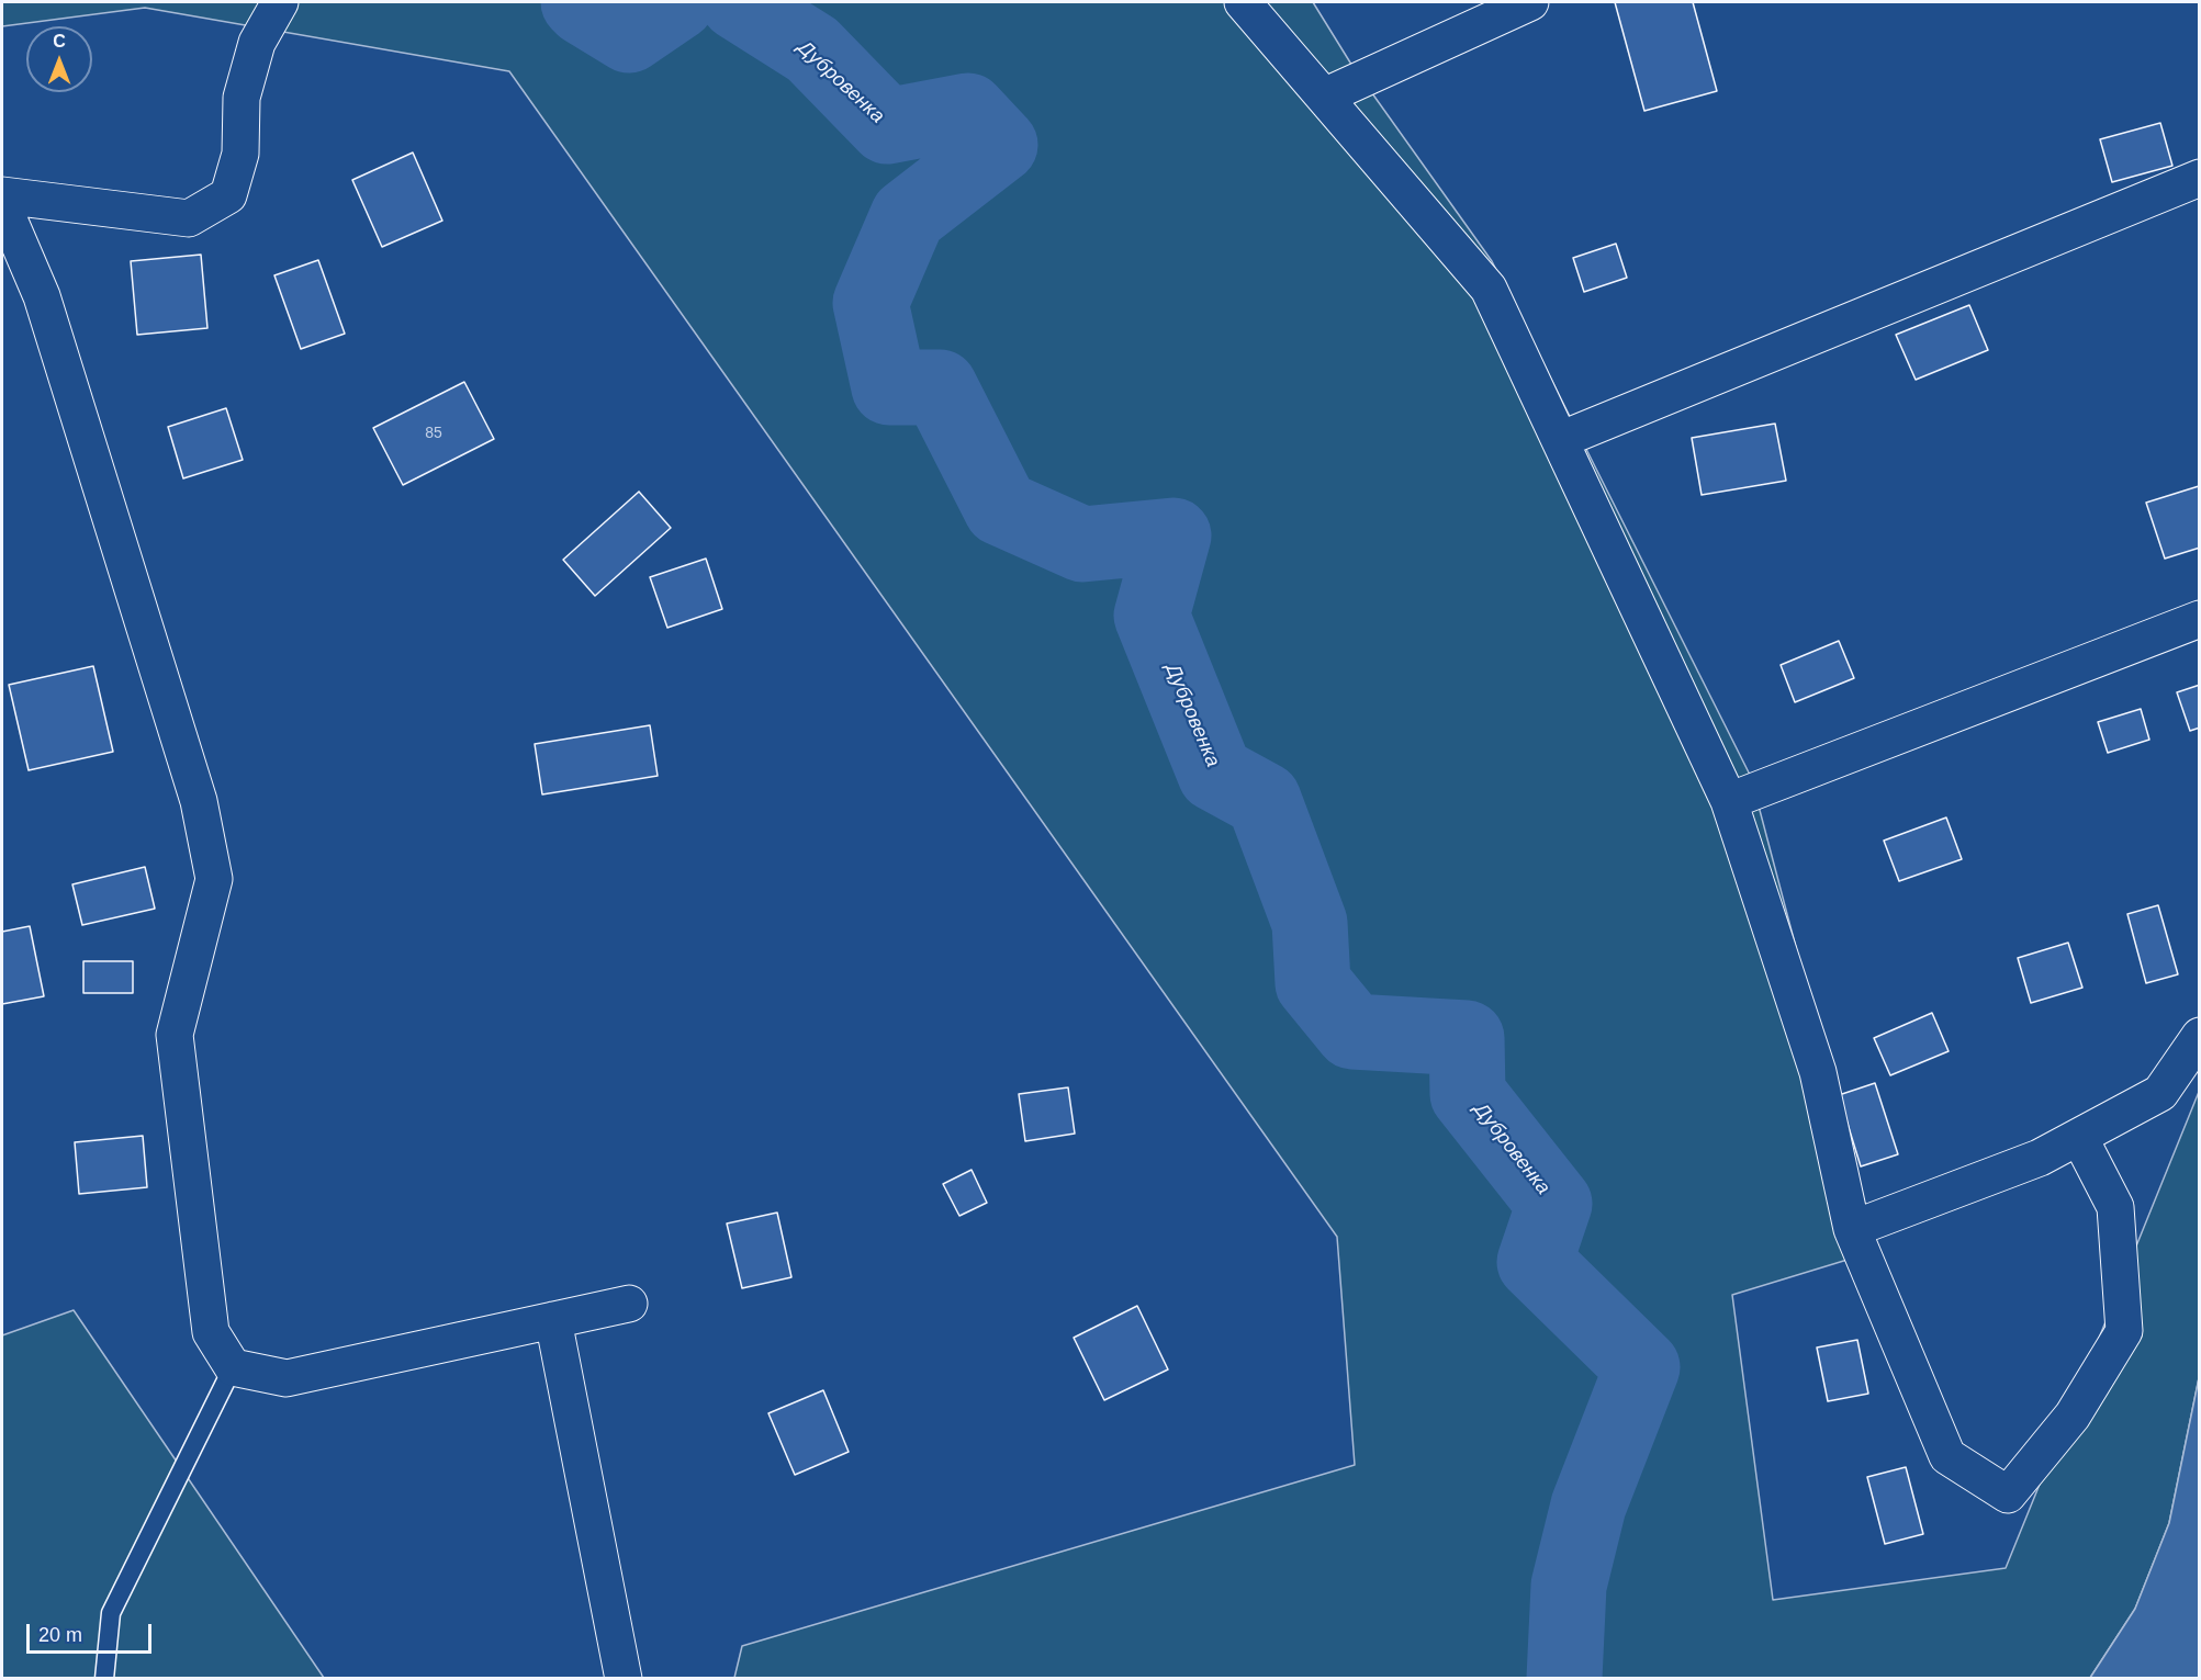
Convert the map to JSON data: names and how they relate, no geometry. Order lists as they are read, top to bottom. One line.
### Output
{"water":["Дубровенка"],"house_numbers":["85"],"scale_bar":"20 m","north":"top"}
